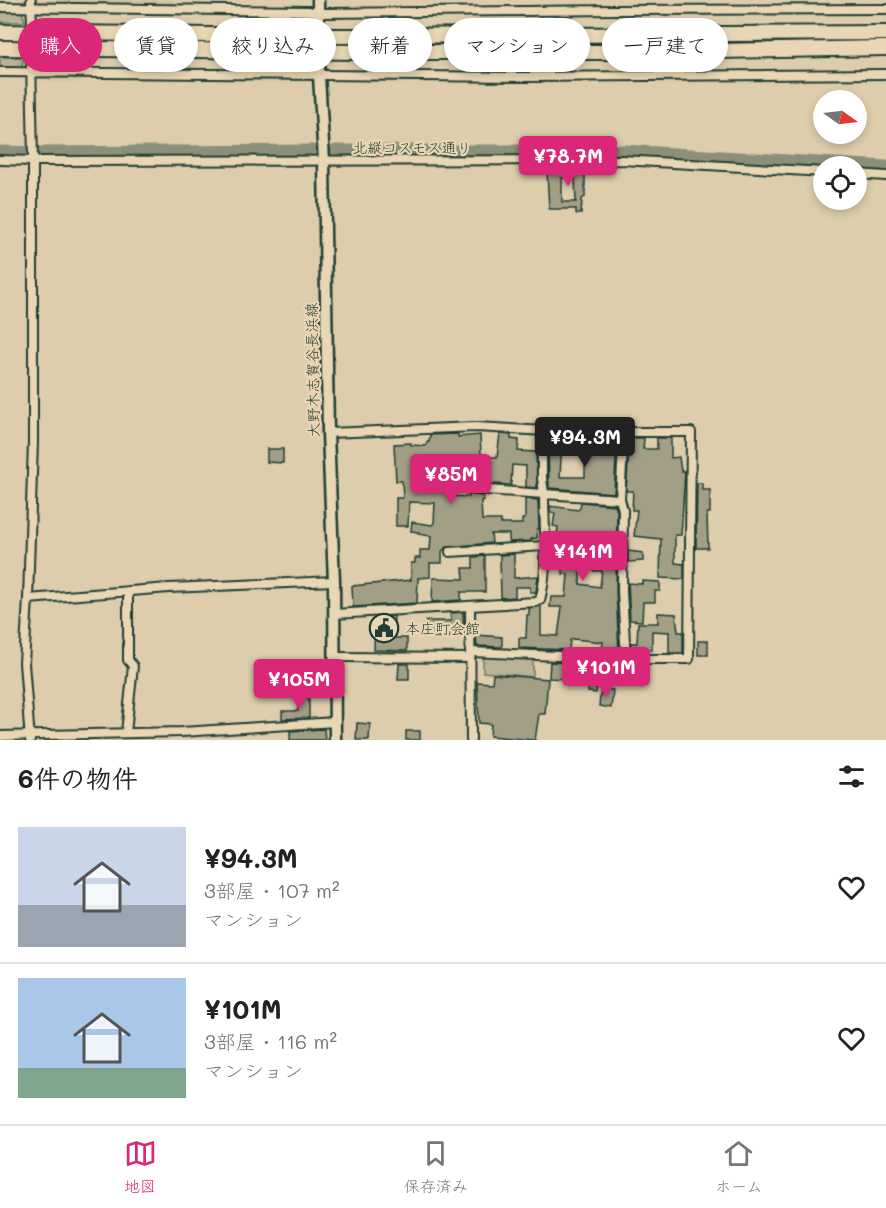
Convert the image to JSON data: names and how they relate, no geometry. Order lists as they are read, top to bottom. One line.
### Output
{"streets":{"main road":["大野木志賀谷長浜線"],"street":["北縦コスモス通り"]},"crossings":[["北縦コスモス通り","大野木志賀谷長浜線"]],"places":{"public building":["本庄町会館"]},"north":"right","page":{"chip":["購入","賃貸","絞り込み","新着","マンション","一戸建て"],"price":["¥78.7M","¥94.3M","¥85M","¥141M","¥101M","¥105M"],"heading":"6件の物件","list":[{"name":"¥94.3M","note":"3部屋 · 107 m² · マンション"},{"name":"¥101M","note":"3部屋 · 116 m² · マンション"}],"tabs":["地図","保存済み","ホーム"]}}
